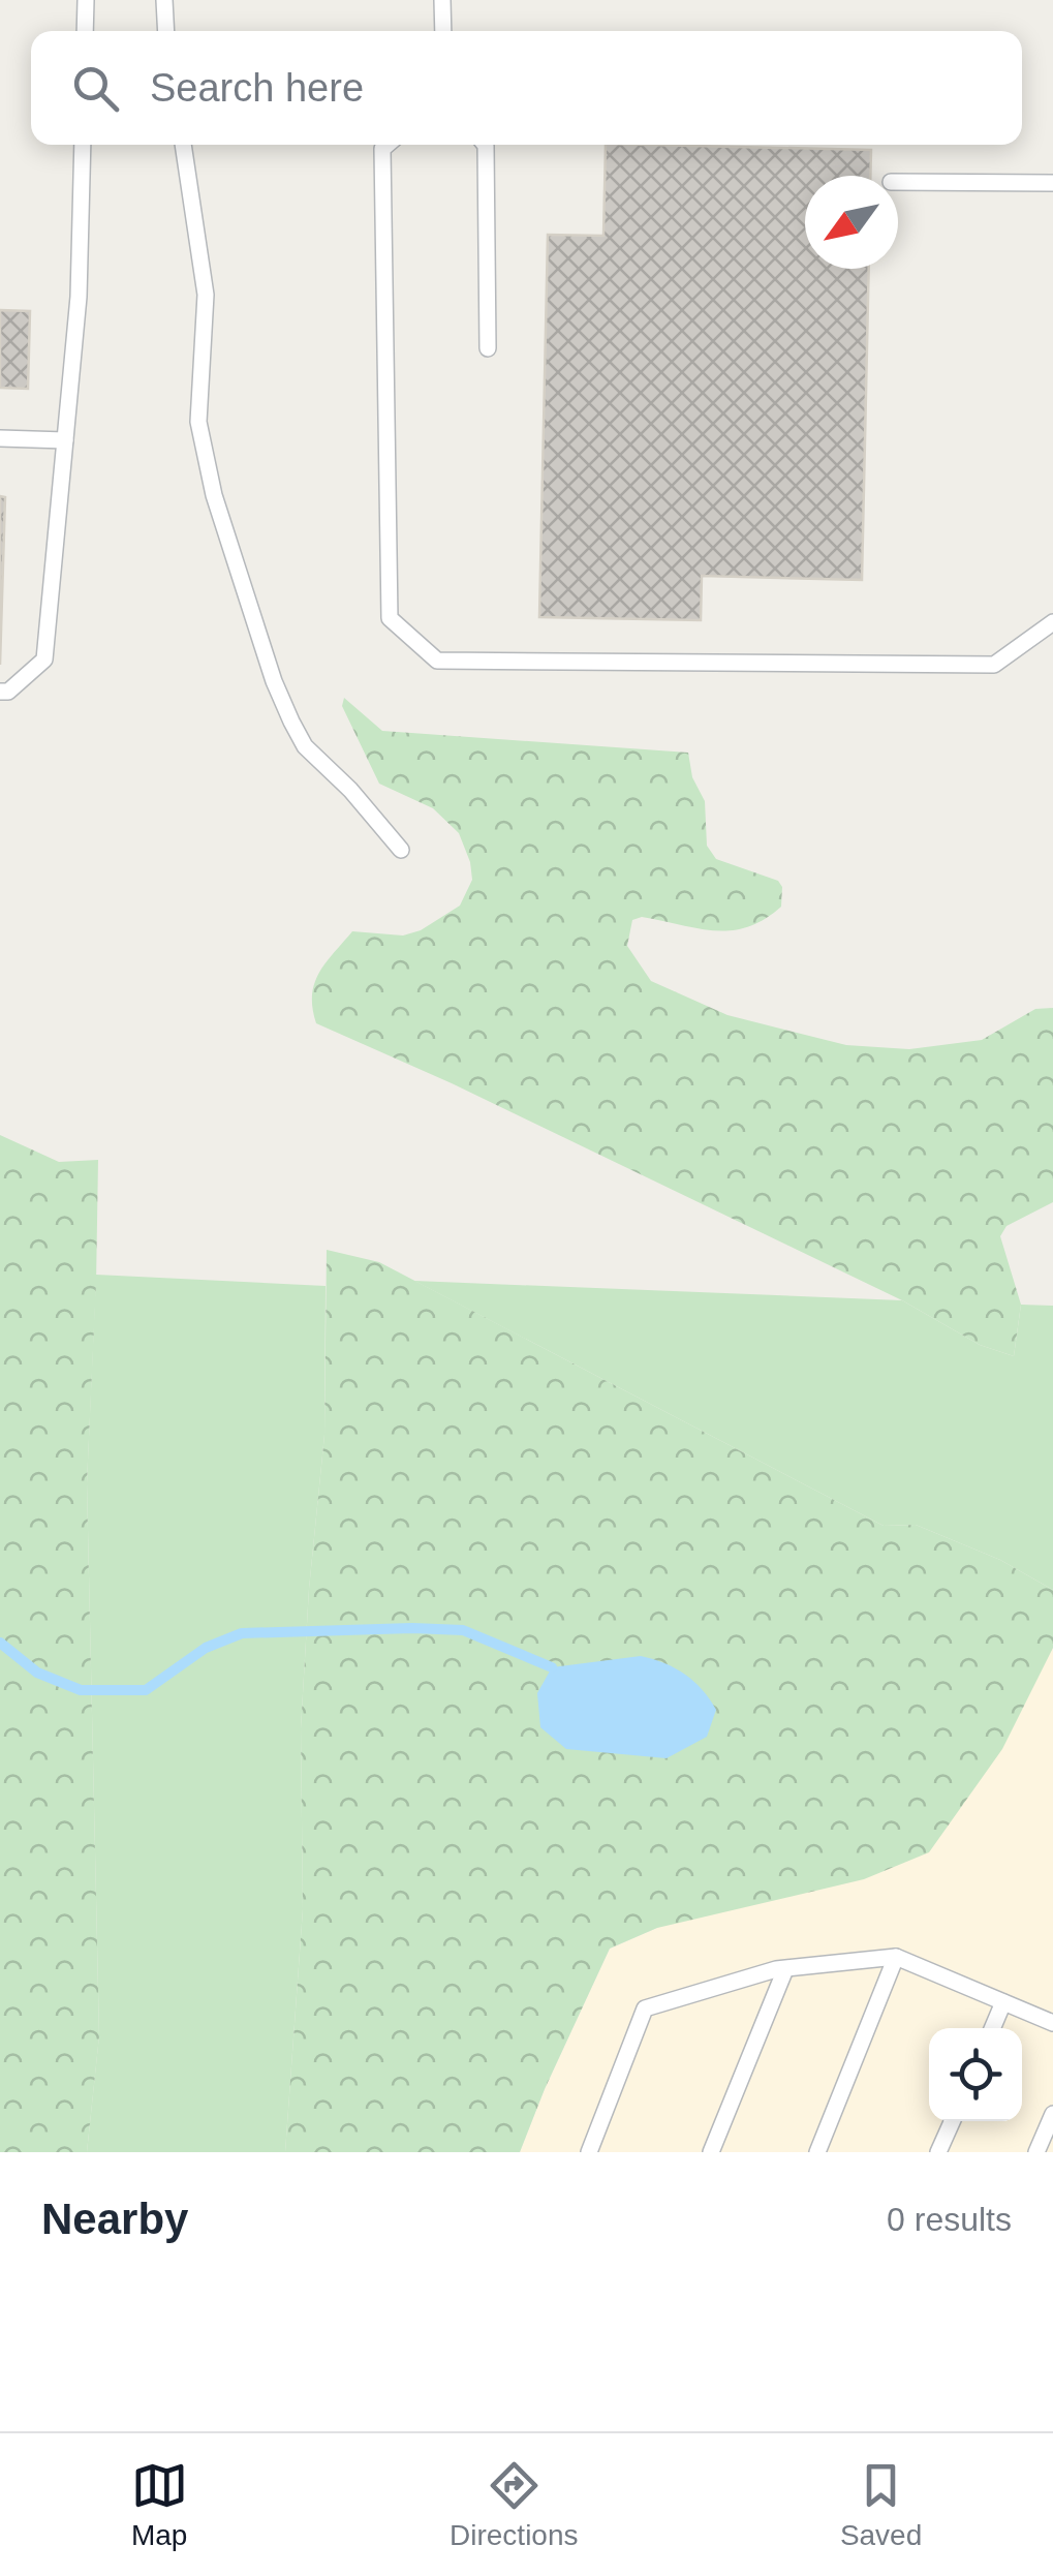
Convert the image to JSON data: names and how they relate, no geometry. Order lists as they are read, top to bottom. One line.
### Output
{"north":"bottom left","page":{"search":"Search here","heading":["Nearby","0 results"],"nav":["Map","Directions","Saved"]}}
